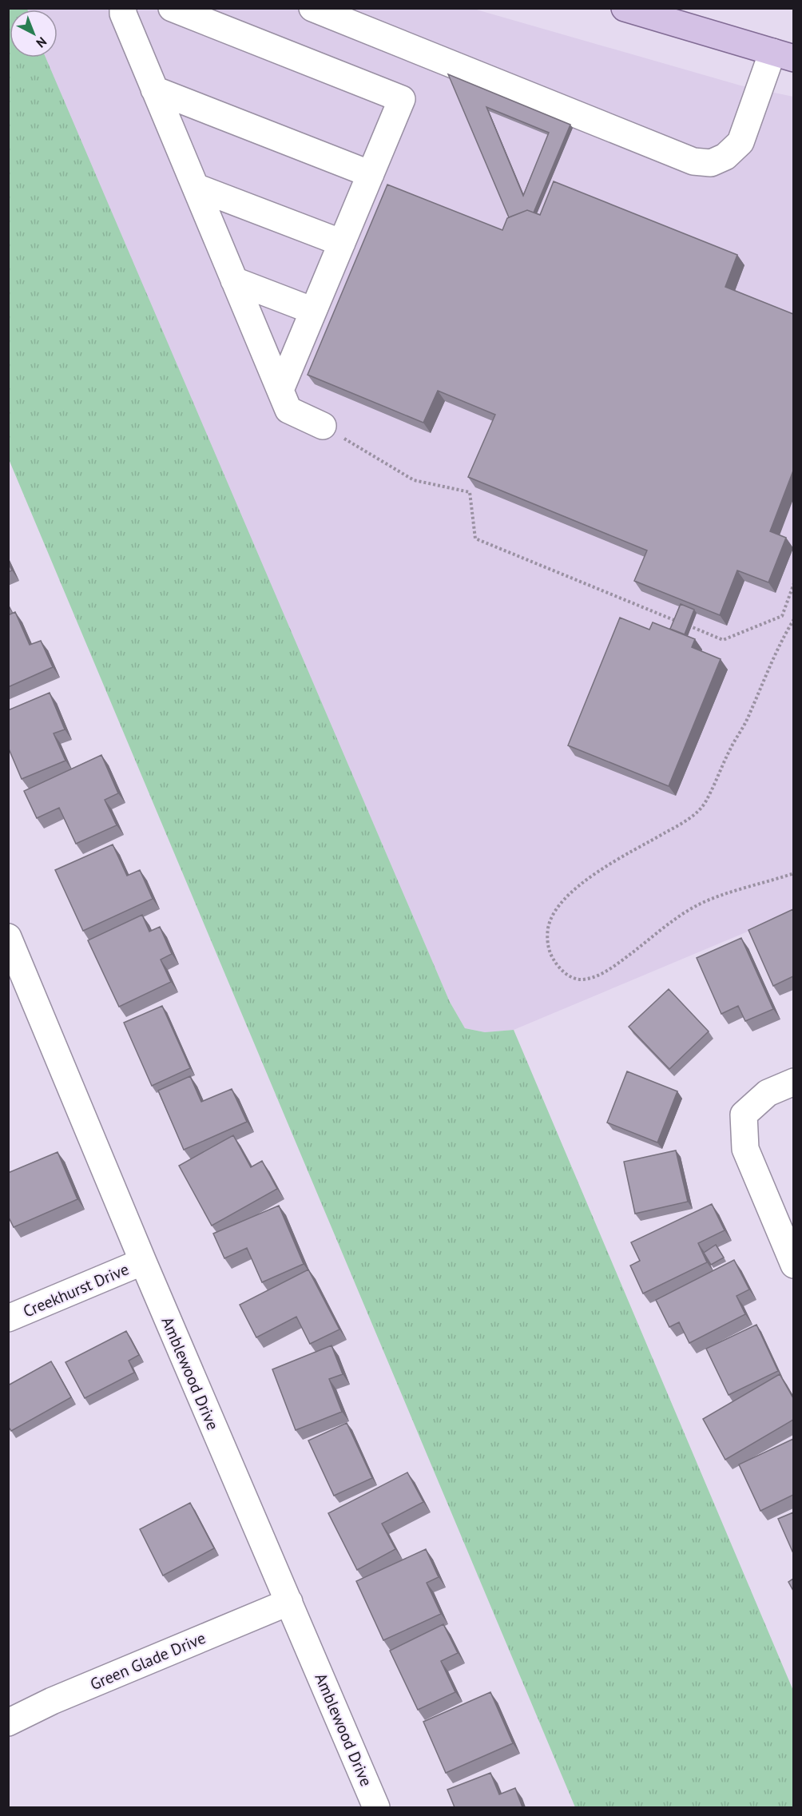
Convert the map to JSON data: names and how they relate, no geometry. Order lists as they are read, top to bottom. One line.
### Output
{"streets":{"street":["Creekhurst Drive","Amblewood Drive","Green Glade Drive"]},"crossings":[["Creekhurst Drive","Amblewood Drive"],["Amblewood Drive","Green Glade Drive"]],"north":"bottom right"}
